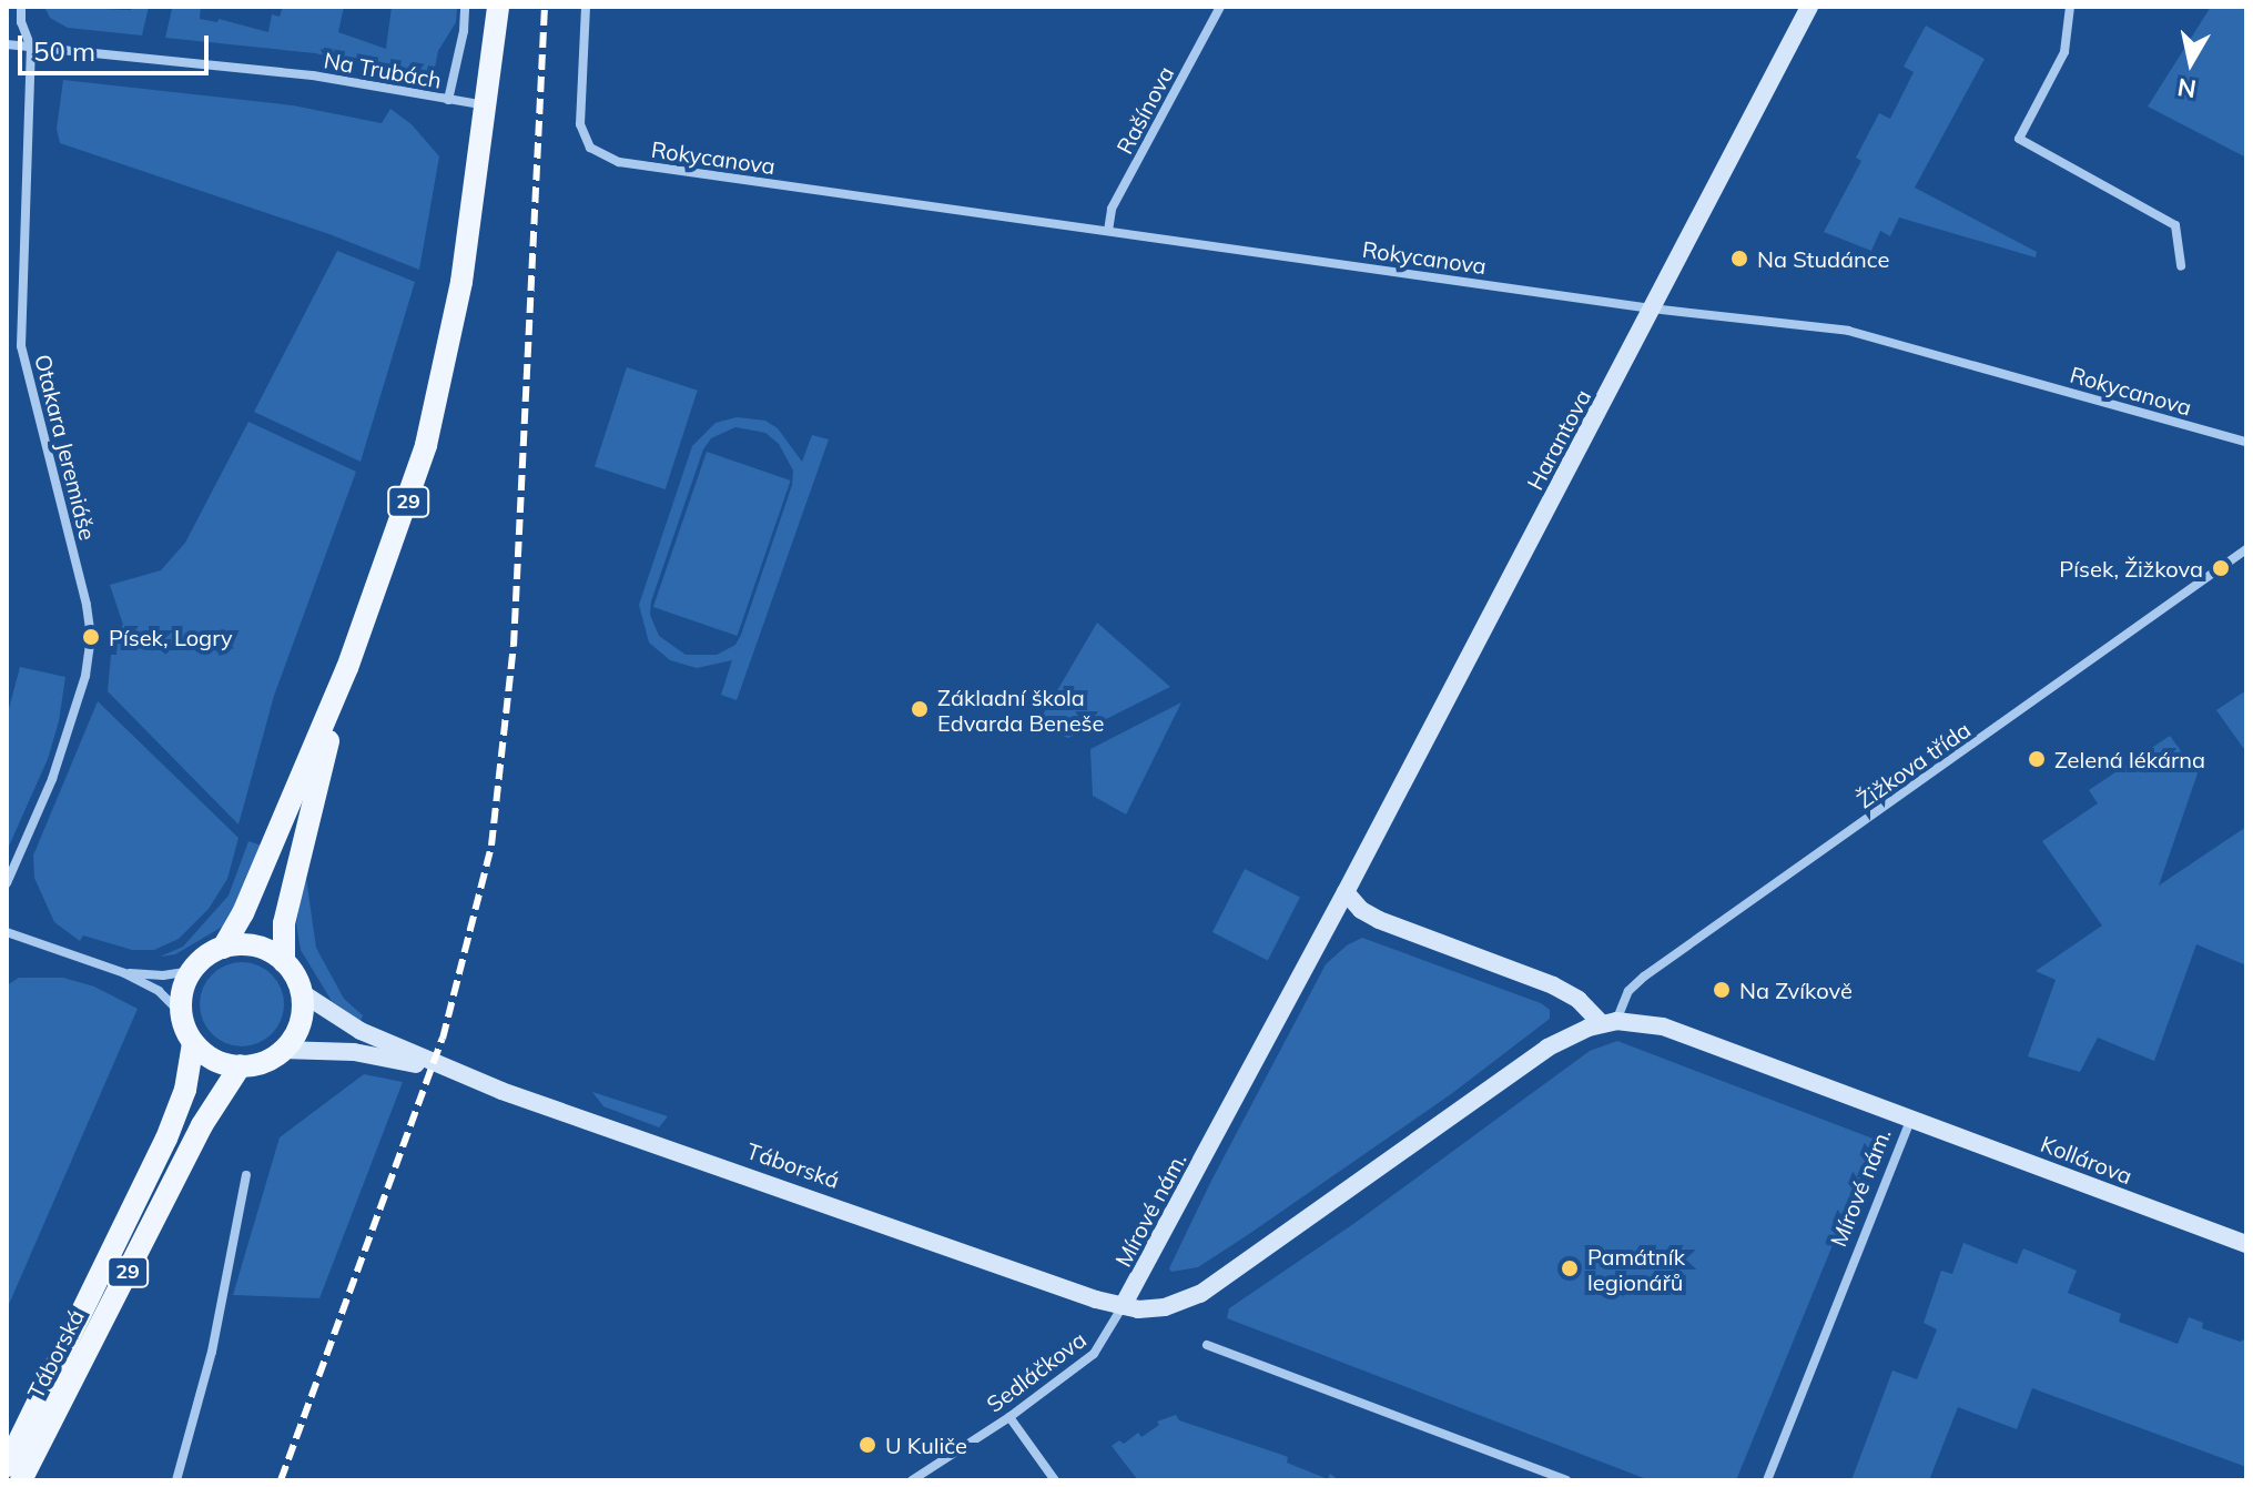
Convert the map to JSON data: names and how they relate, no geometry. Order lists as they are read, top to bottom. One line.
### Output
{"streets":{"main road":["Harantova","29","Kollárova","Táborská","Mírové nám."],"street":["Na Trubách","Rašínova","Rokycanova","Otakara Jeremiáše","Žižkova třída","Sedláčkova"]},"crossings":[["Na Trubách","Otakara Jeremiáše"],["Na Trubách","29"],["Rašínova","Rokycanova"],["Rokycanova","Harantova"],["Harantova","Mírové nám."],["29","Táborská"],["Žižkova třída","Mírové nám."],["Kollárova","Mírové nám."],["Táborská","Mírové nám."],["Táborská","Sedláčkova"],["Mírové nám.","Sedláčkova"]],"places":["Na Studánce","Písek, Žižkova","Písek, Logry","Základní škola Edvarda Beneše","Zelená lékárna","Na Zvíkově","Památník legionářů","U Kuliče"],"scale_bar":"50 m","north":"bottom"}
